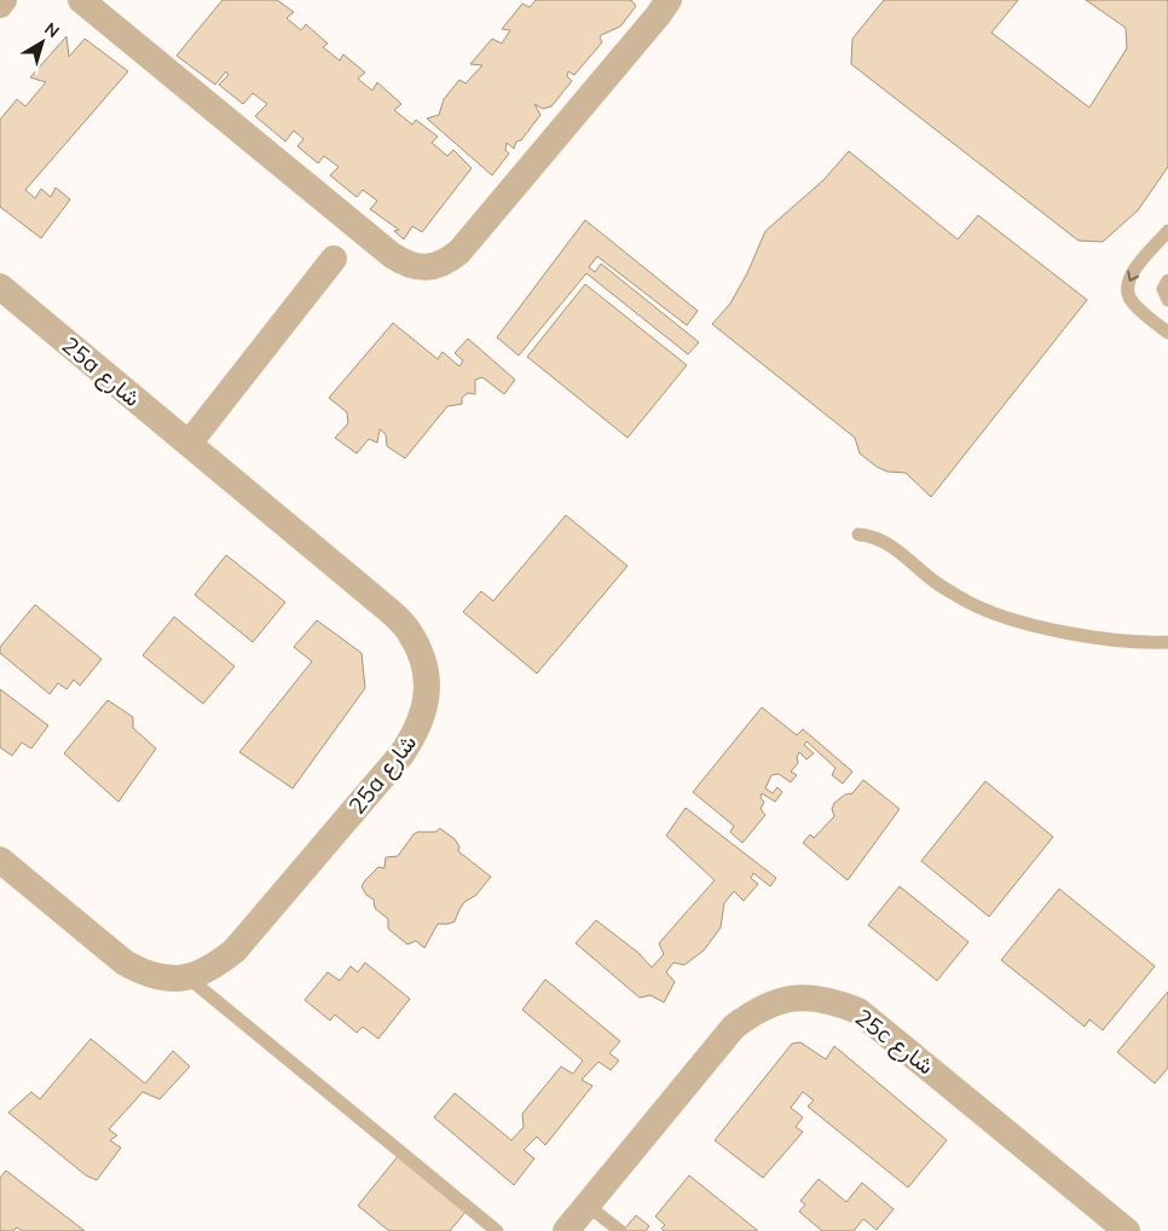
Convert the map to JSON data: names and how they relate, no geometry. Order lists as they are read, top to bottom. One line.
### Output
{"streets":{"street":["25a شارع","25c شارع"]},"north":"top right"}
